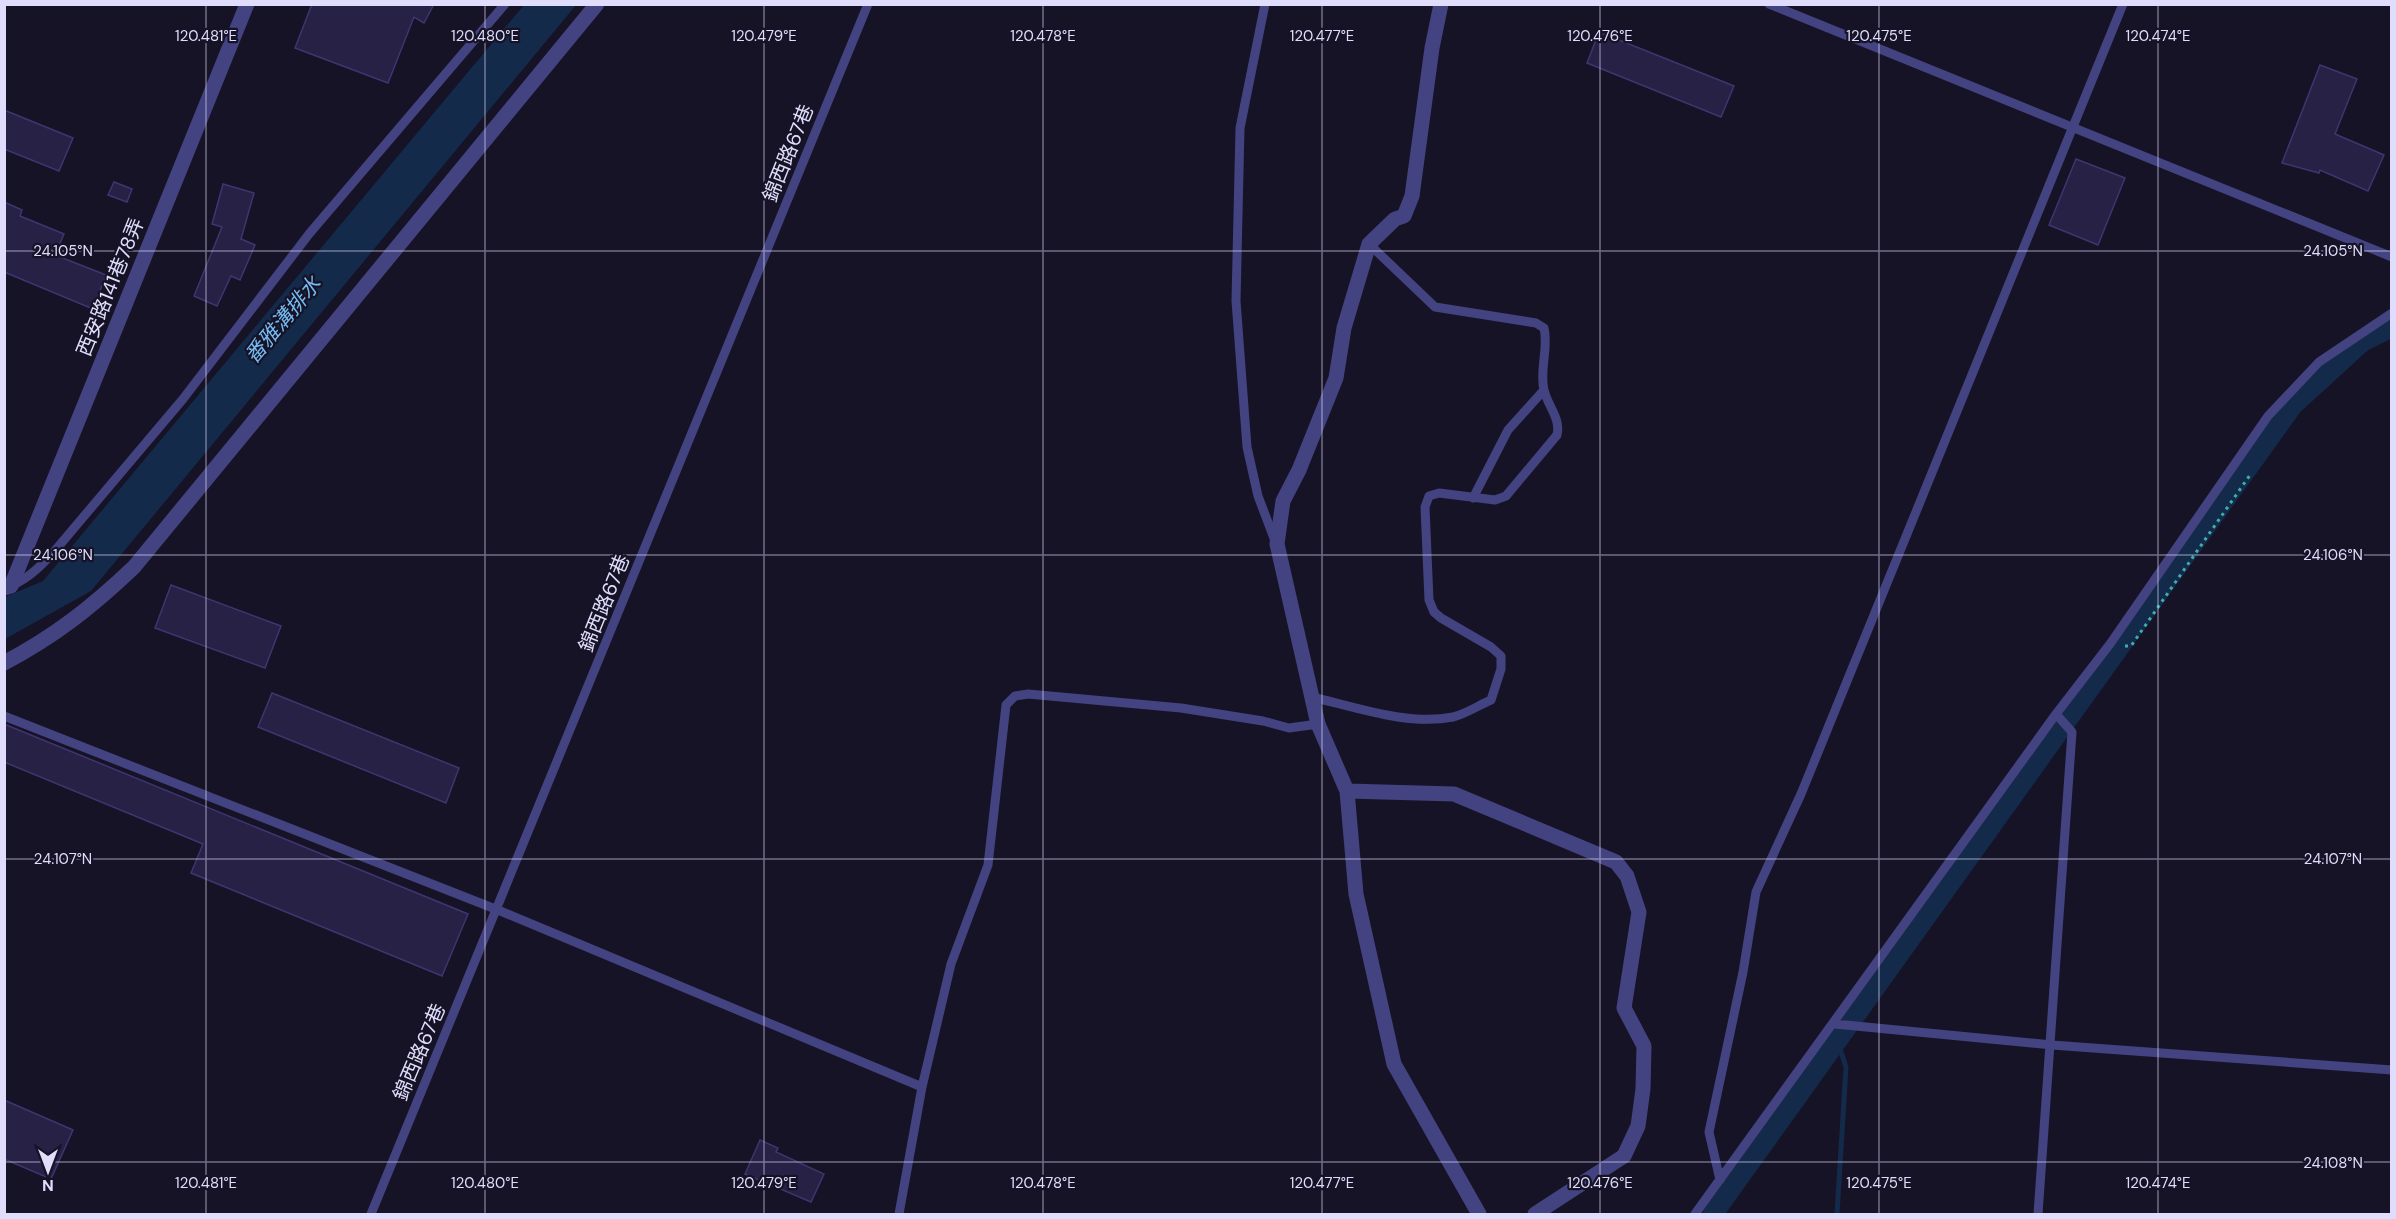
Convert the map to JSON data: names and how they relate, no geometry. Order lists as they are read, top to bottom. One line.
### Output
{"streets":{"street":["西安路141巷78弄"],"lane":["錦西路67巷"]},"water":["番雅溝排水"],"north":"bottom","coordinates":["120.481°E","120.480°E","120.479°E","120.478°E","120.477°E","120.476°E","120.475°E","120.474°E","24.105°N","24.106°N","24.107°N","24.108°N"]}
